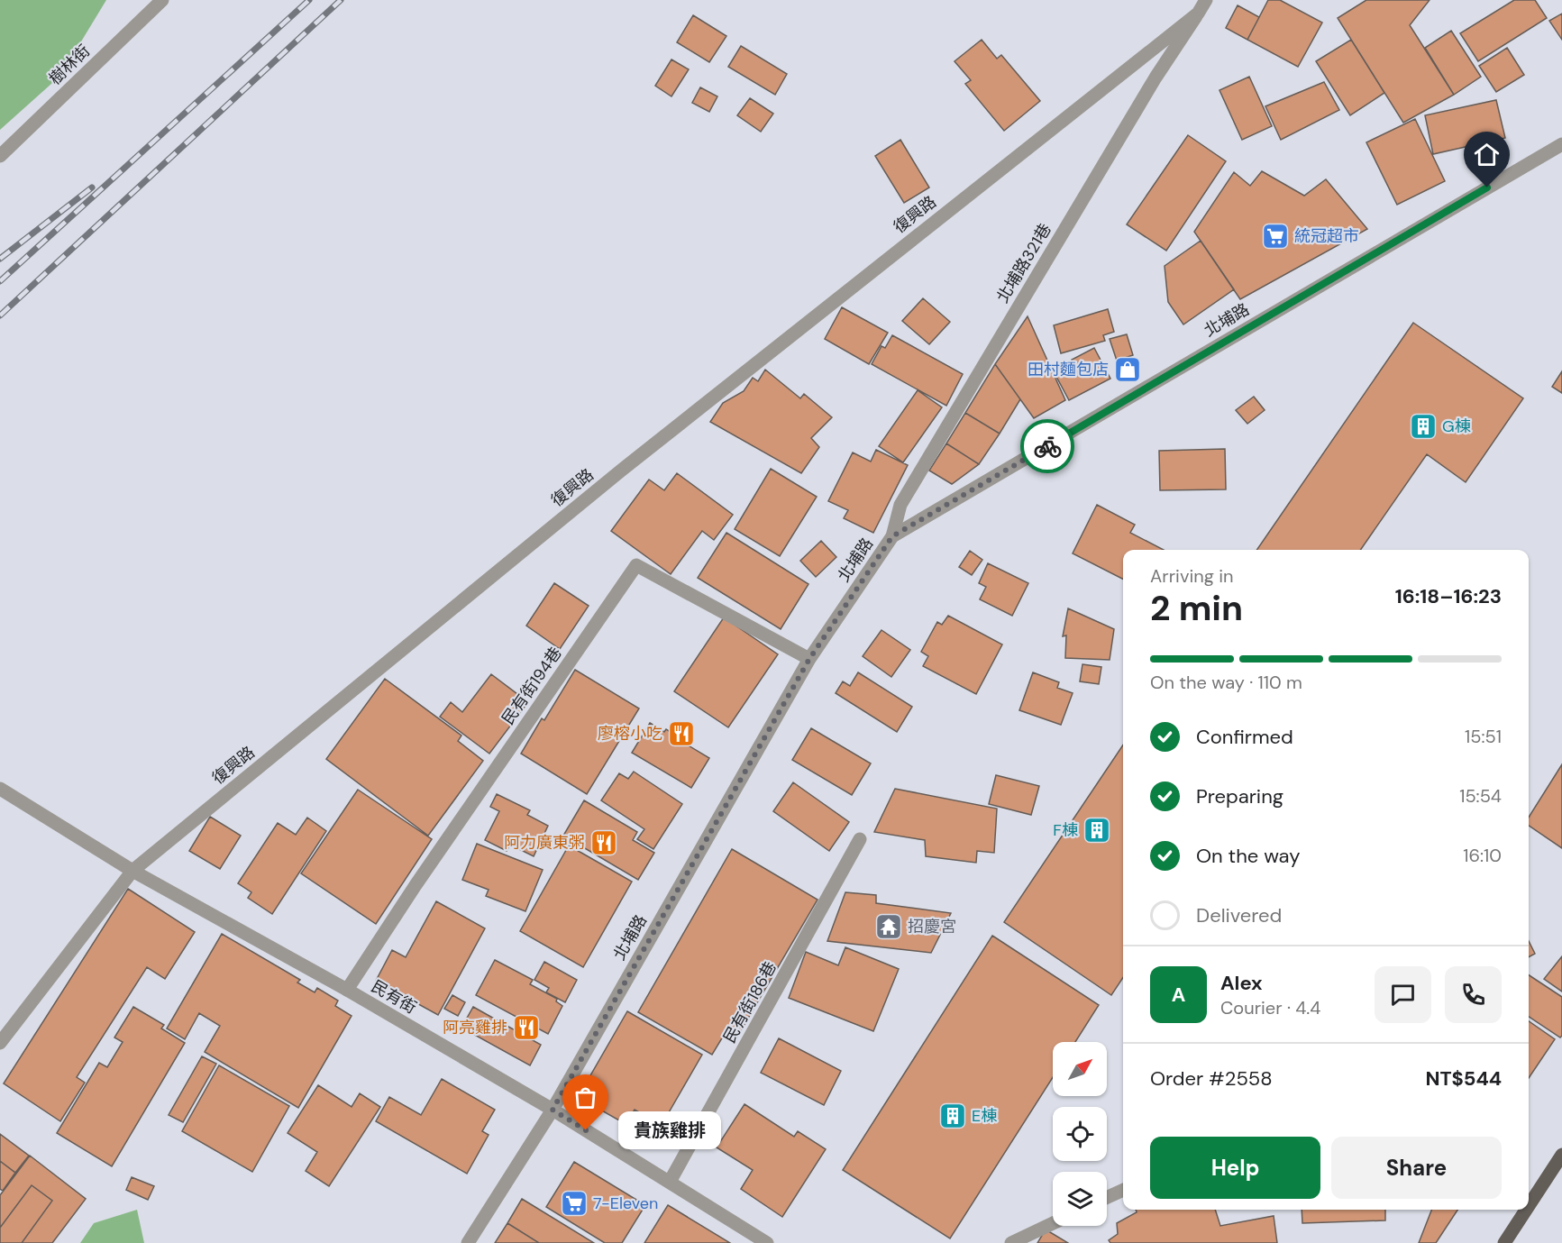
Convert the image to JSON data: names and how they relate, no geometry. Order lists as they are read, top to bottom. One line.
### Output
{"streets":{"street":["樹林街","復興路","北埔路321巷","北埔路","民有街194巷","民有街","民有街186巷"]},"crossings":[["復興路","北埔路321巷"],["復興路","民有街"],["北埔路321巷","北埔路"],["北埔路","民有街194巷"],["北埔路","民有街"],["民有街194巷","民有街"],["民有街","民有街186巷"]],"places":{"supermarket":["統冠超市","7-Eleven"],"shop":["田村麵包店"],"building":["G棟","F棟","E棟"],"restaurant":["廖榕小吃","阿力廣東粥","阿亮雞排"],"temple":["招慶宮"],"other":["貴族雞排"]},"north":"top right","page":{"heading":["2 min","Arriving in","16:18–16:23"],"panel":["Alex","Courier · 4.4","Order #2558","NT$544"],"bar":"On the way · 110 m","list":[["Confirmed","15:51"],["Preparing","15:54"],["On the way","16:10"],"Delivered"],"round":"A","bubble":"貴族雞排","buttons":["Help","Share"]}}
